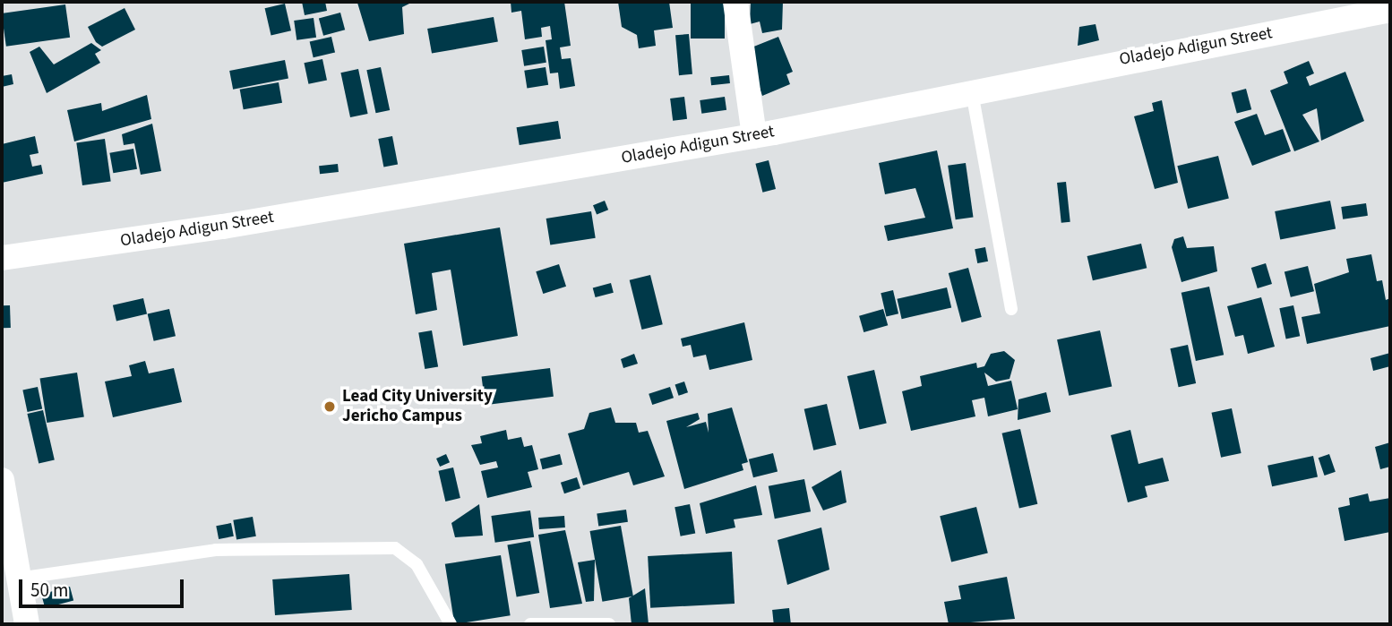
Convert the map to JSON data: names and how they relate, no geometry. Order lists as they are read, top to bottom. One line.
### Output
{"streets":{"street":["Oladejo Adigun Street"]},"places":["Lead City University Jericho Campus"],"scale_bar":"50 m"}
